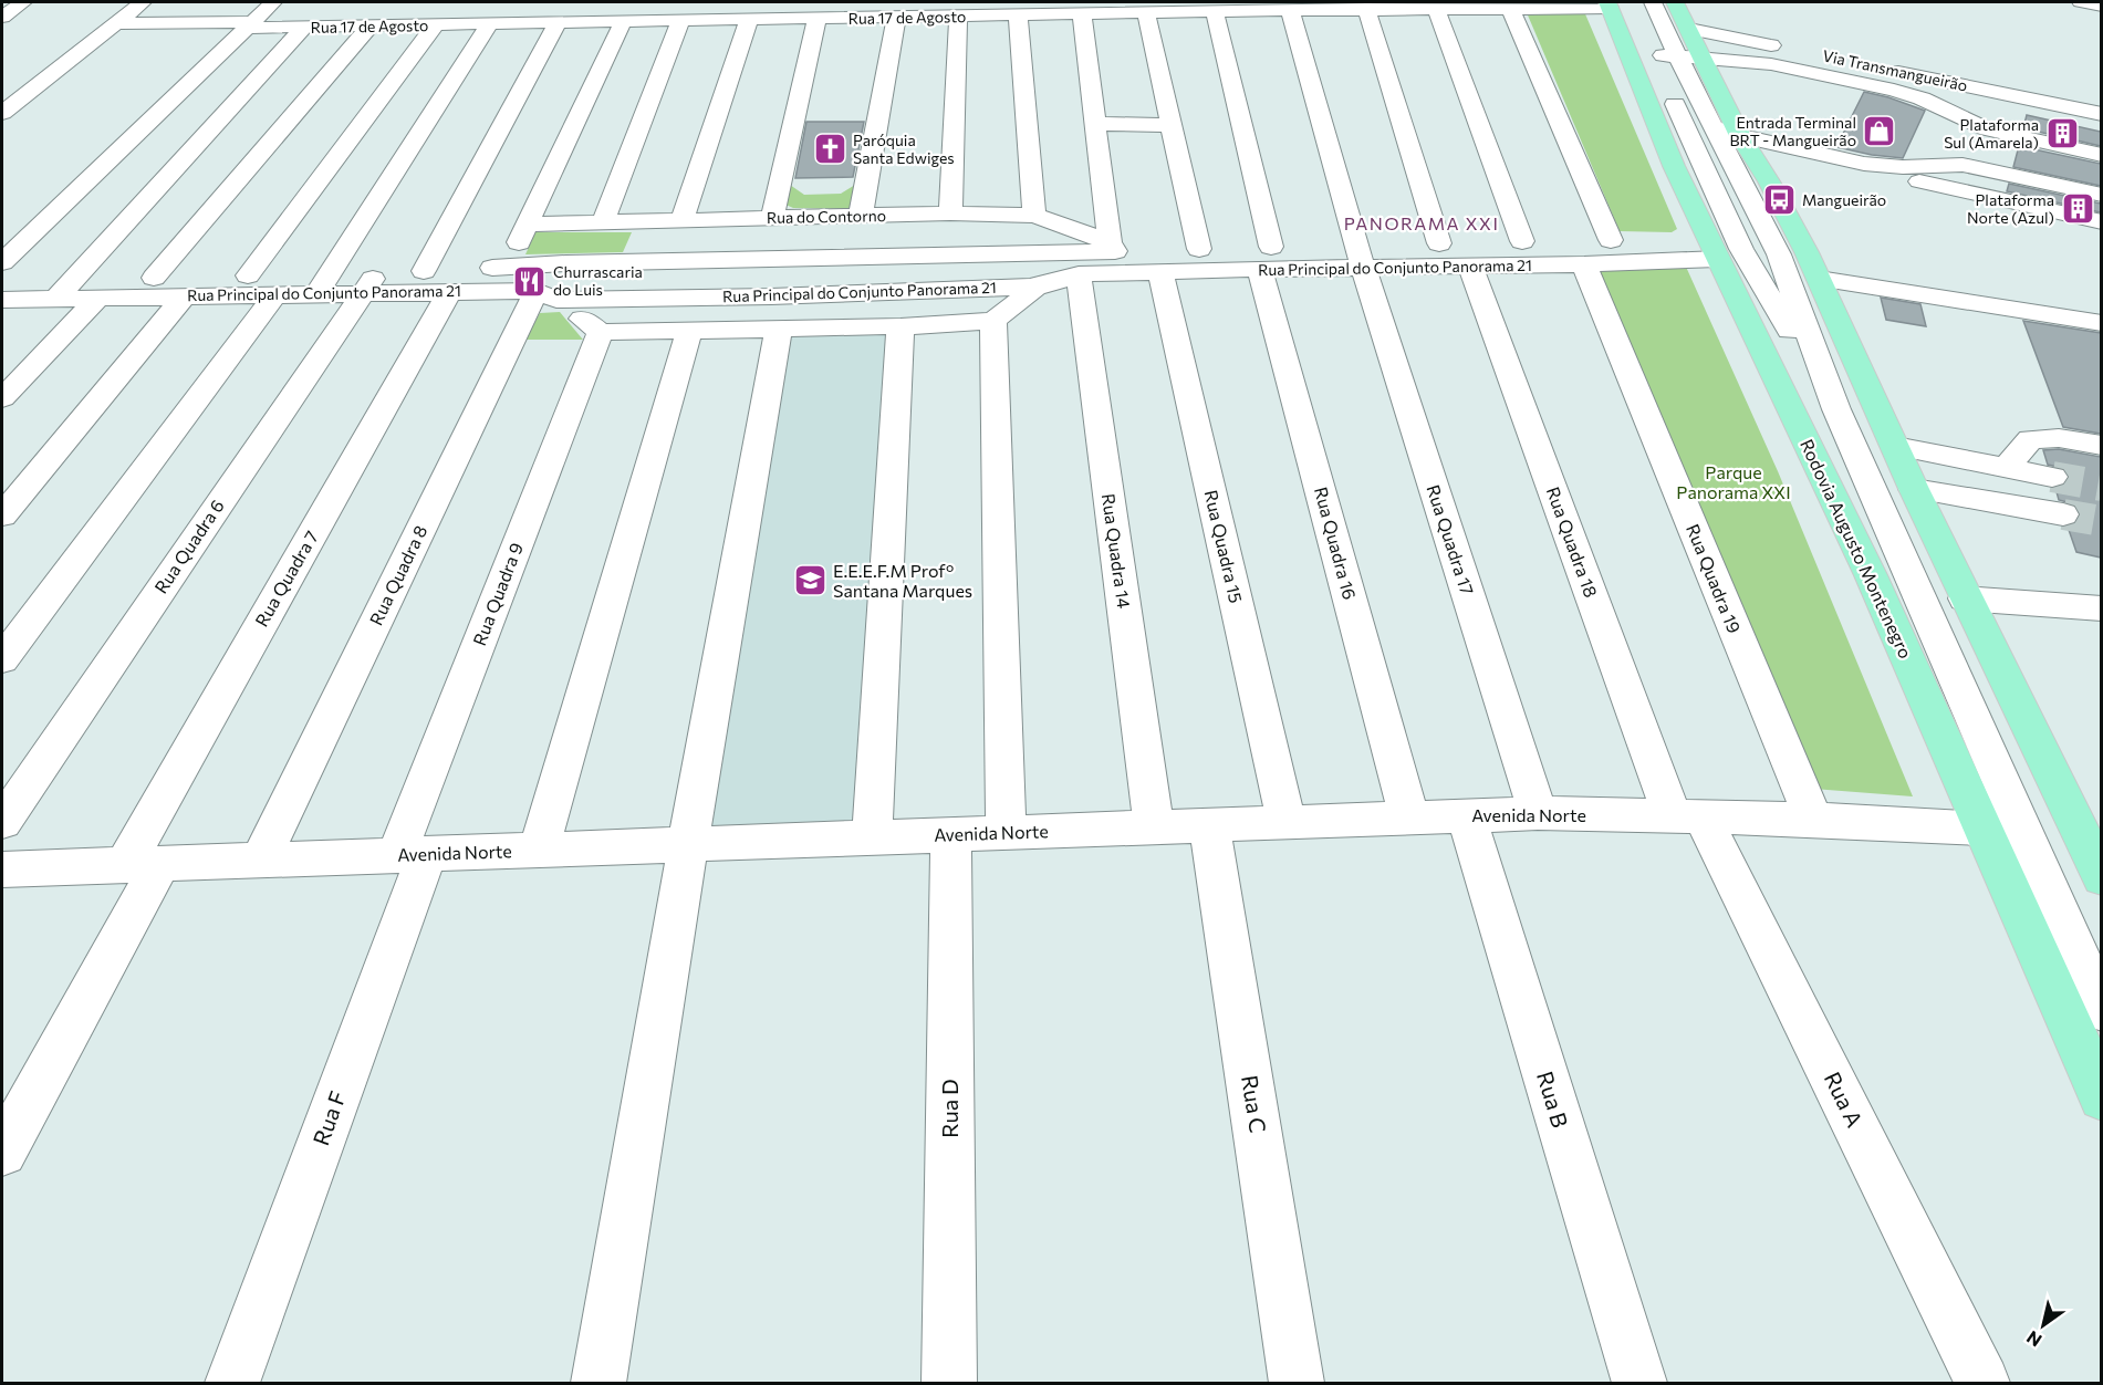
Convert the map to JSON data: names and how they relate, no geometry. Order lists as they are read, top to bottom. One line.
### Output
{"streets":{"main road":["Rodovia Augusto Montenegro"],"street":["Rua 17 de Agosto","Via Transmangueirão","Rua do Contorno","Rua Principal do Conjunto Panorama 21","Rua Quadra 17","Rua Quadra 18","Rua Quadra 16","Rua Quadra 6","Rua Quadra 15","Rua Quadra 14","Rua Quadra 8","Rua Quadra 7","Rua Quadra 19","Rua Quadra 9","Avenida Norte","Rua B","Rua A","Rua C","Rua D","Rua F"]},"crossings":[["Rua 17 de Agosto","Rodovia Augusto Montenegro"],["Rua do Contorno","Rua Principal do Conjunto Panorama 21"],["Rua Principal do Conjunto Panorama 21","Rua Quadra 17"],["Rua Principal do Conjunto Panorama 21","Rua Quadra 18"],["Rua Principal do Conjunto Panorama 21","Rua Quadra 16"],["Rua Principal do Conjunto Panorama 21","Rua Quadra 6"],["Rua Principal do Conjunto Panorama 21","Rua Quadra 15"],["Rua Principal do Conjunto Panorama 21","Rodovia Augusto Montenegro"],["Rua Principal do Conjunto Panorama 21","Rua Quadra 14"],["Rua Principal do Conjunto Panorama 21","Rua Quadra 8"],["Rua Principal do Conjunto Panorama 21","Rua Quadra 7"],["Rua Principal do Conjunto Panorama 21","Rua Quadra 19"],["Rua Quadra 17","Avenida Norte"],["Rua Quadra 18","Avenida Norte"],["Rua Quadra 18","Rua A"],["Rua Quadra 16","Avenida Norte"],["Rua Quadra 15","Avenida Norte"],["Rodovia Augusto Montenegro","Avenida Norte"],["Rua Quadra 14","Avenida Norte"],["Rua Quadra 8","Avenida Norte"],["Rua Quadra 7","Avenida Norte"],["Rua Quadra 19","Avenida Norte"],["Rua Quadra 9","Avenida Norte"],["Rua Quadra 9","Rua F"],["Avenida Norte","Rua B"],["Avenida Norte","Rua A"],["Avenida Norte","Rua C"],["Avenida Norte","Rua D"],["Avenida Norte","Rua F"]],"districts":["PANORAMA XXI"],"parks":["Parque Panorama XXI"],"places":{"shop":["Entrada Terminal BRT - Mangueirão"],"building":["Plataforma Sul (Amarela)","Plataforma Norte (Azul)"],"church":["Paróquia Santa Edwiges"],"bus stop":["Mangueirão"],"restaurant":["Churrascaria do Luis"],"school or university":["E.E.E.F.M Profº Santana Marques"]},"north":"bottom left"}
